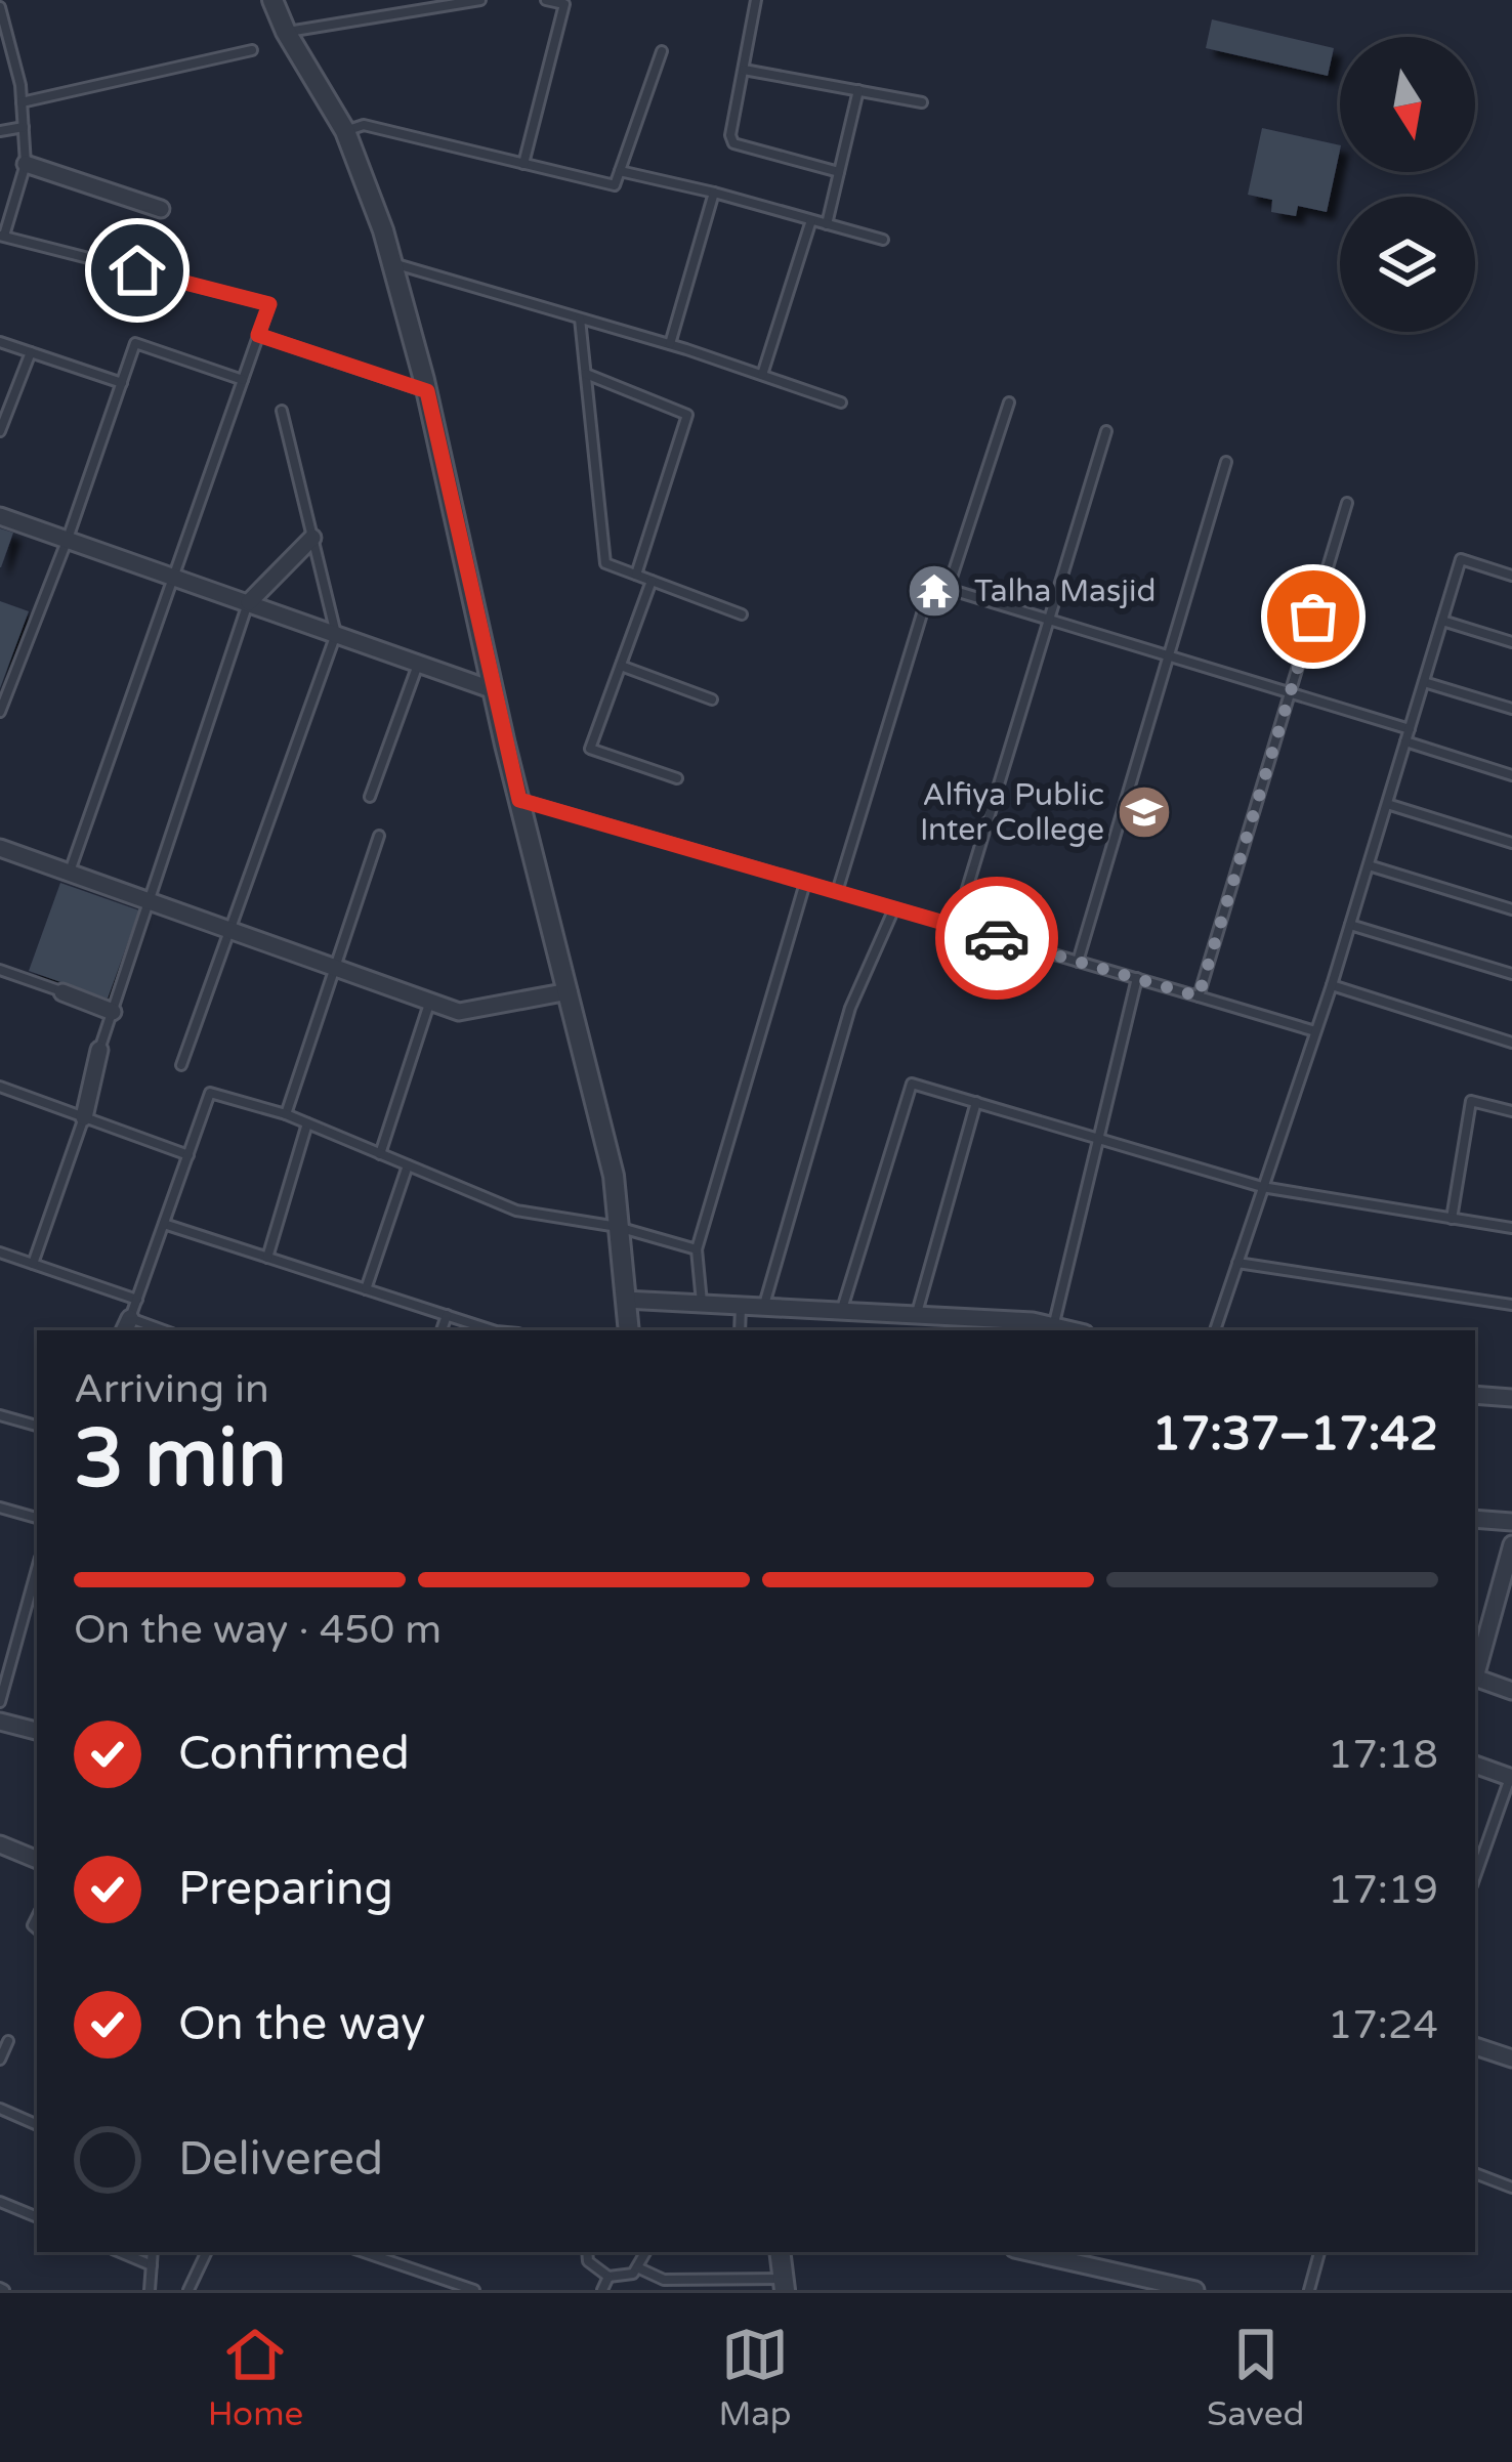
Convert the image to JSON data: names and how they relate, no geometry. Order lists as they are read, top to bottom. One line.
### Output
{"places":{"temple":["Talha Masjid"],"school or university":["Alfiya Public Inter College"]},"north":"bottom","page":{"heading":["3 min","Arriving in","17:37–17:42"],"bar":"On the way · 450 m","list":[["Confirmed","17:18"],["Preparing","17:19"],["On the way","17:24"],"Delivered"],"tabs":["Home","Map","Saved"]}}
